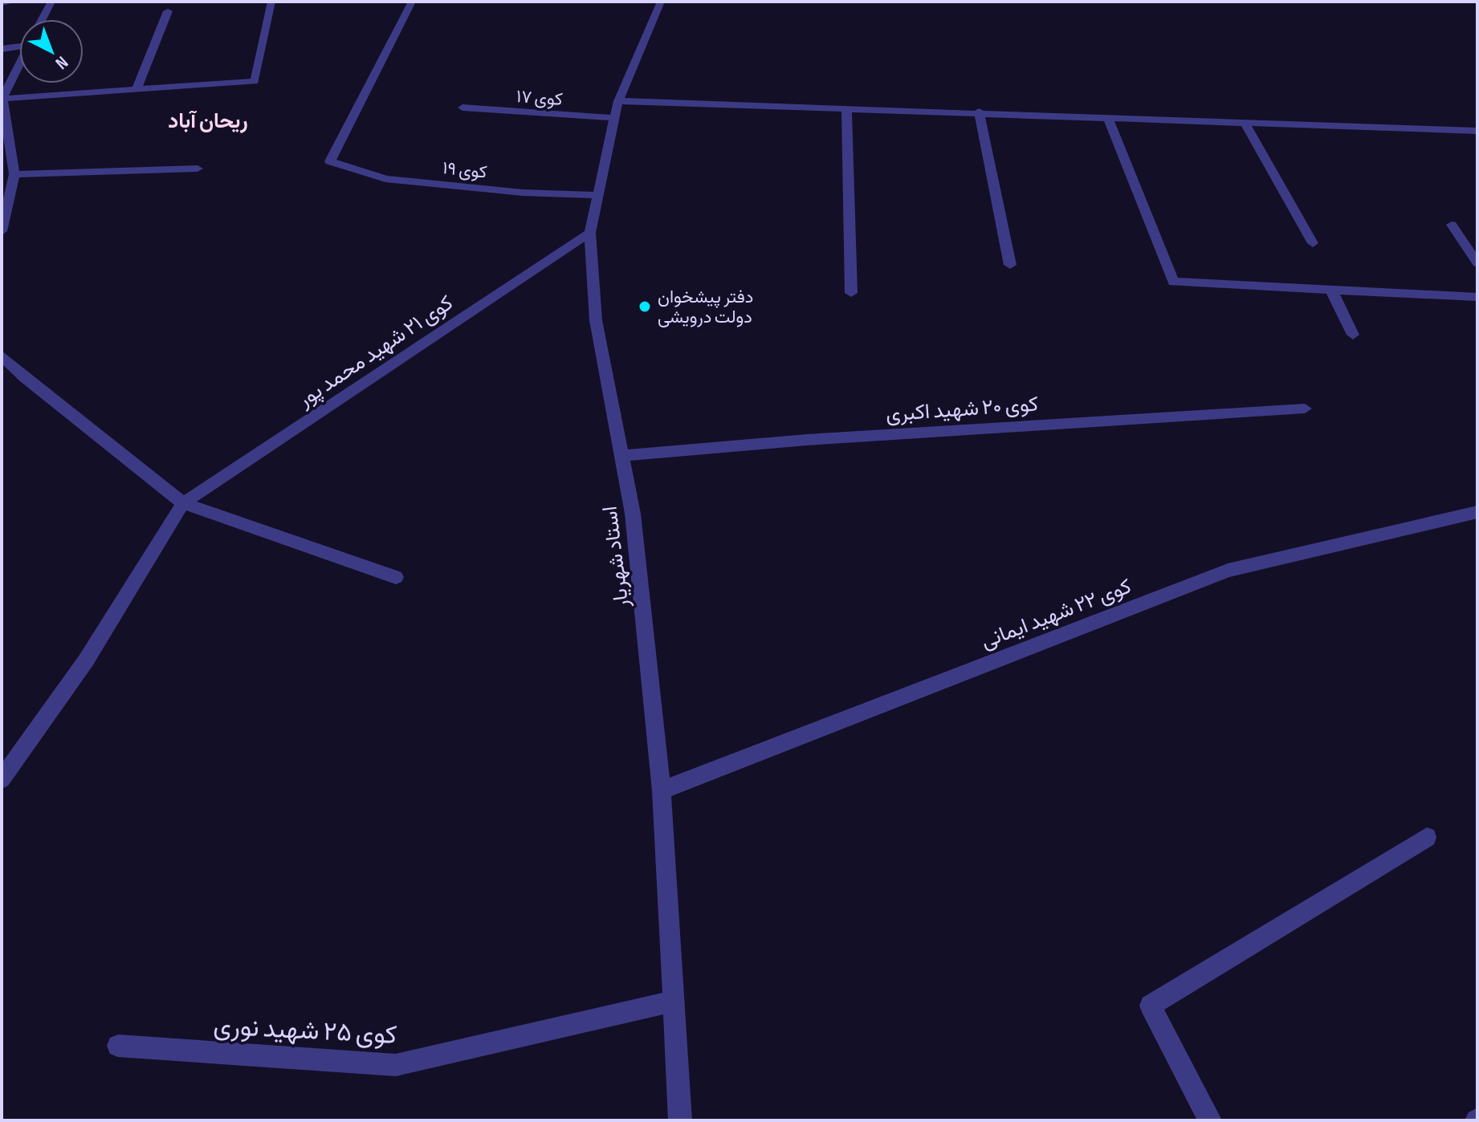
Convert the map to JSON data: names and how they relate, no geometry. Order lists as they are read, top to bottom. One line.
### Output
{"streets":{"street":["کوی ۱۷","کوی ۱۹","کوی ۲۱ شهید محمد پور","کوی ۲۰ شهید اکبری","استاد شهریار","کوی ۲۲ شهید ایمانی","کوی ۲۵ شهید نوری"]},"crossings":[["کوی ۱۷","استاد شهریار"],["کوی ۱۹","استاد شهریار"],["کوی ۲۱ شهید محمد پور","استاد شهریار"],["کوی ۲۰ شهید اکبری","استاد شهریار"],["استاد شهریار","کوی ۲۲ شهید ایمانی"],["استاد شهریار","کوی ۲۵ شهید نوری"]],"districts":["ریحان آباد"],"places":["دفتر پیشخوان دولت درویشی"],"north":"bottom right"}
